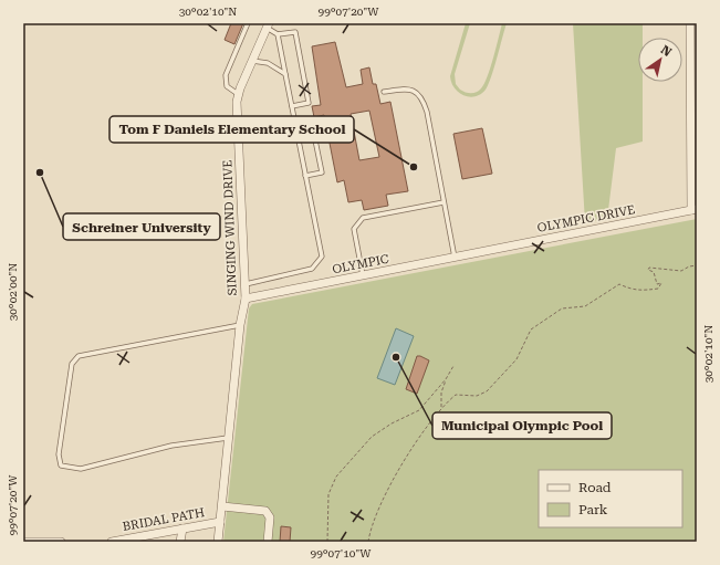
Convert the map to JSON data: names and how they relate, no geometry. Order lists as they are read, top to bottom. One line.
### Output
{"streets":{"street":["OLYMPIC DRIVE","SINGING WIND DRIVE","OLYMPIC","BRIDAL PATH"]},"crossings":[["OLYMPIC DRIVE","OLYMPIC"],["SINGING WIND DRIVE","OLYMPIC"],["SINGING WIND DRIVE","BRIDAL PATH"]],"places":["Tom F Daniels Elementary School","Schreiner University","Municipal Olympic Pool"],"legend":["Road","Park"],"north":"top right","coordinates":["30°02'10\"N","99°07'20\"W","30°02'00\"N","99°07'10\"W"]}
